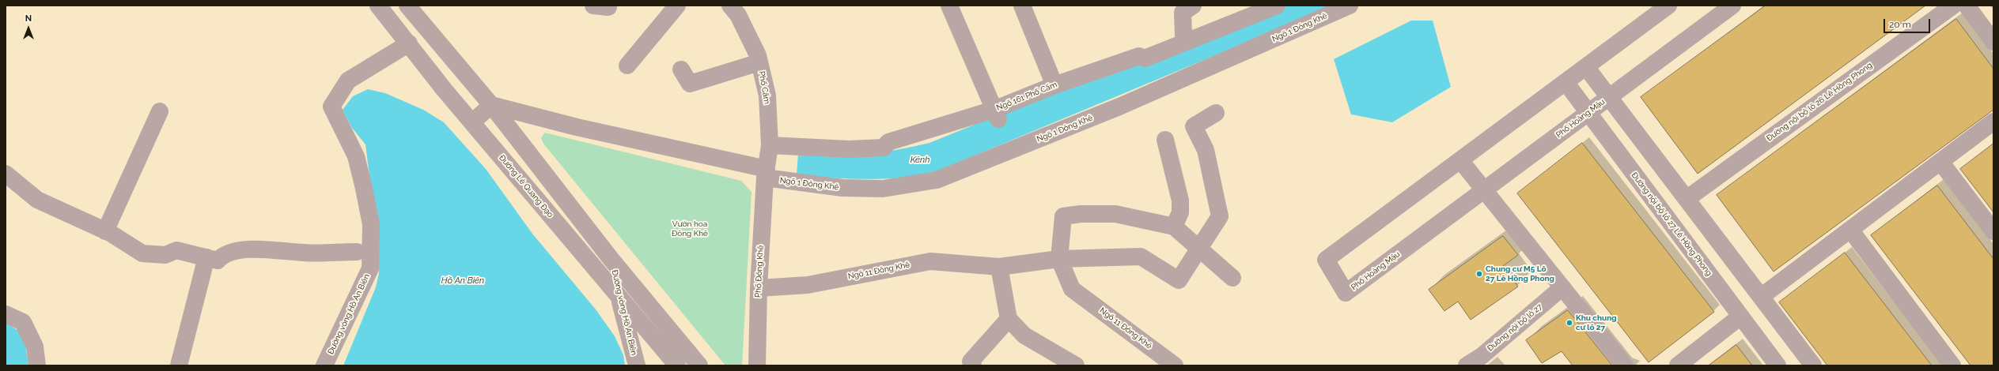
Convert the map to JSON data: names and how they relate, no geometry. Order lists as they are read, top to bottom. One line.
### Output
{"streets":{"street":["Ngõ 1 Đông Khê","Phố Cấm","Ngõ 161 Phố Cấm","Đường nội bộ lô 26 Lê Hồng Phong","Phố Hoàng Mậu","Đường Lê Quang Đạo","Đường nội bộ lô 27 Lê Hồng Phong","Ngõ 11 Đông Khê","Phố Đông Khê","Đường vòng Hồ An Biên","Đường nội bộ lô 27"]},"crossings":[["Ngõ 1 Đông Khê","Phố Cấm"],["Ngõ 1 Đông Khê","Phố Đông Khê"],["Phố Cấm","Phố Đông Khê"],["Phố Hoàng Mậu","Đường nội bộ lô 27 Lê Hồng Phong"],["Đường Lê Quang Đạo","Đường vòng Hồ An Biên"],["Ngõ 11 Đông Khê","Phố Đông Khê"]],"water":["Kênh","Hồ An Biên"],"parks":["Vườn hoa Đông Khê"],"places":["Chung cư M5 Lô 27 Lê Hồng Phong","Khu chung cư lô 27"],"scale_bar":"20 m","north":"top"}
